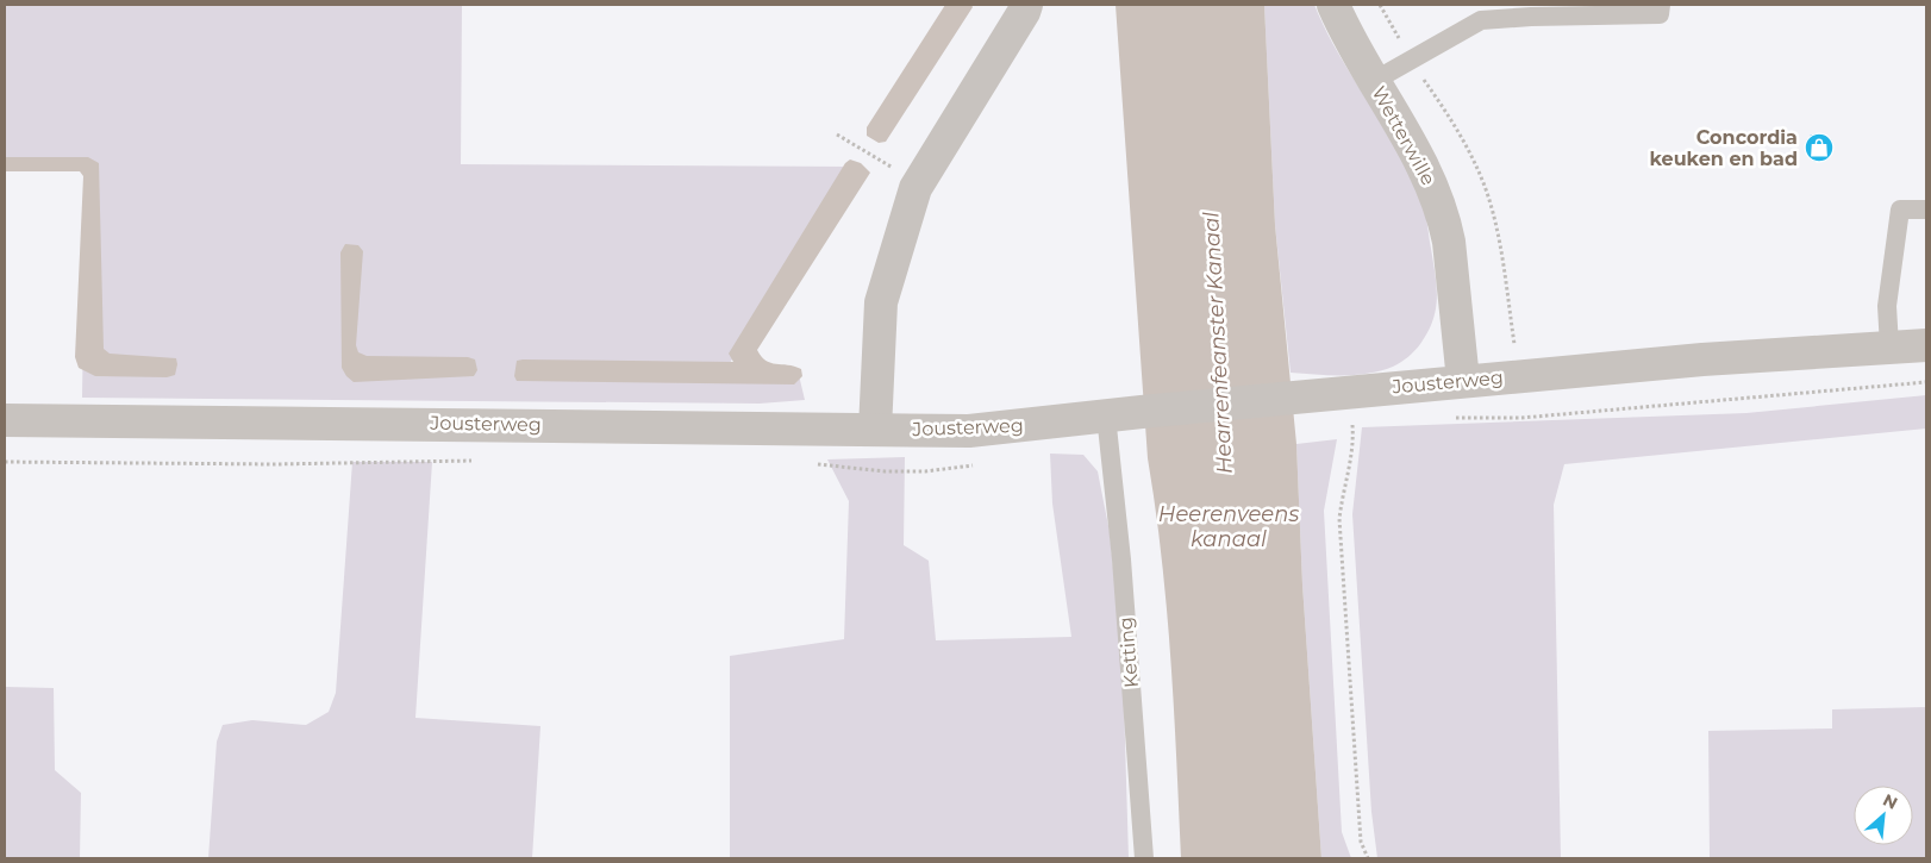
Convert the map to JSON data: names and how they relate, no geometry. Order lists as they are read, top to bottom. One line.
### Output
{"streets":{"street":["Wetterwille","Jousterweg"],"lane":["Ketting"]},"crossings":[["Wetterwille","Jousterweg"],["Jousterweg","Ketting"]],"water":["Hearrenfeanster Kanaal","Heerenveens kanaal"],"places":{"shop":["Concordia keuken en bad"]},"north":"top right"}
